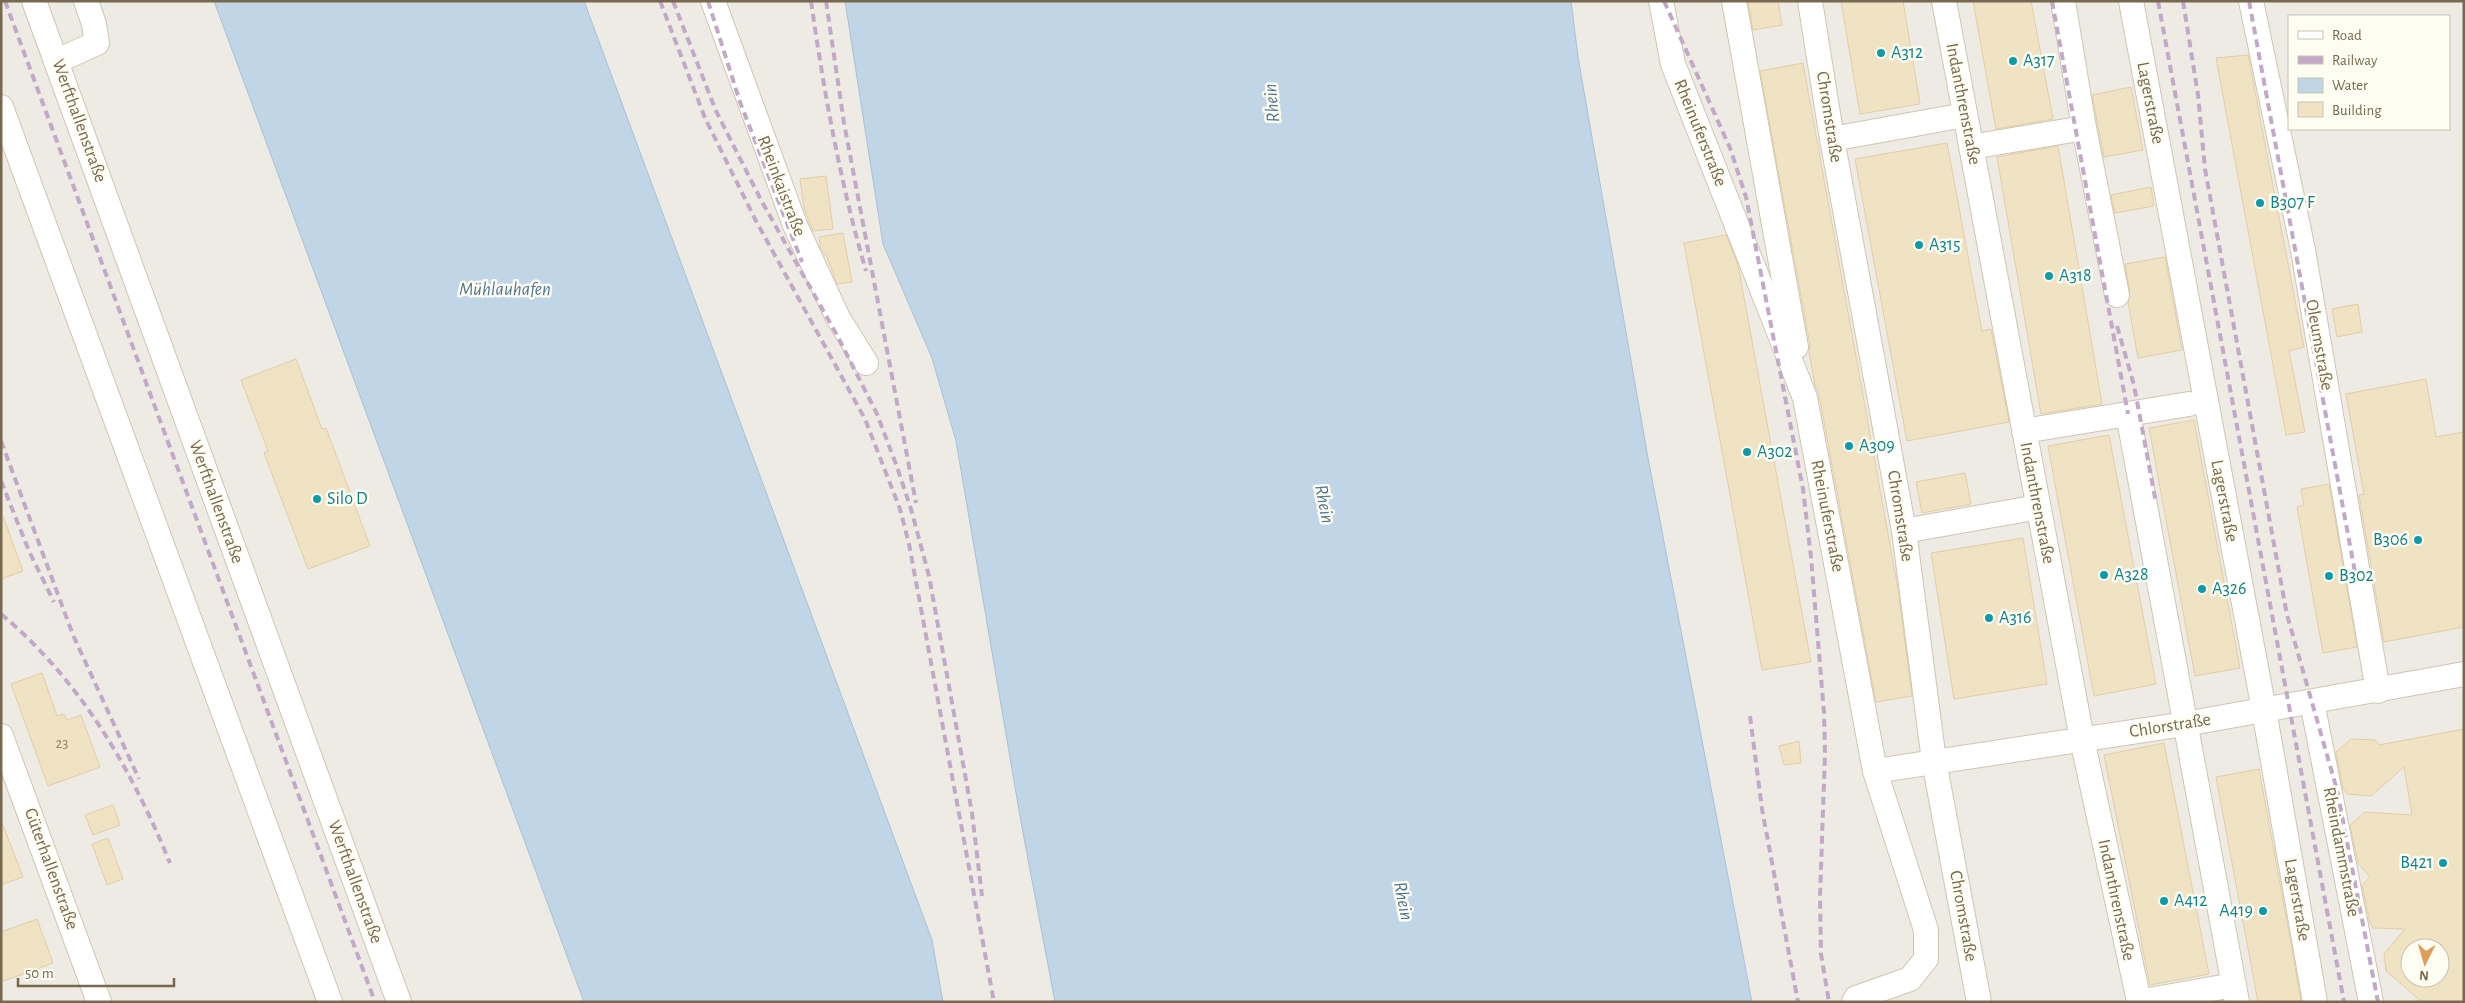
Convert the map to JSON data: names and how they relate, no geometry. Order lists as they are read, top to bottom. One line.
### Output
{"streets":{"street":["Lagerstraße","Indanthrenstraße","Chromstraße","Werfthallenstraße","Rheinuferstraße","Rheinkaistraße","Oleumstraße","Chlorstraße","Rheindammstraße","Güterhallenstraße"]},"crossings":[["Lagerstraße","Chlorstraße"],["Indanthrenstraße","Chlorstraße"],["Chromstraße","Chlorstraße"],["Rheinuferstraße","Chlorstraße"],["Oleumstraße","Chlorstraße"],["Chlorstraße","Rheindammstraße"]],"water":["Rhein","Mühlauhafen"],"places":["A312","A317","B307 F","A315","A318","A309","A302","Silo D","B306","A328","B302","A326","A316","B421","A412","A419"],"house_numbers":["23"],"legend":["Road","Railway","Water","Building"],"scale_bar":"50 m","north":"bottom"}
